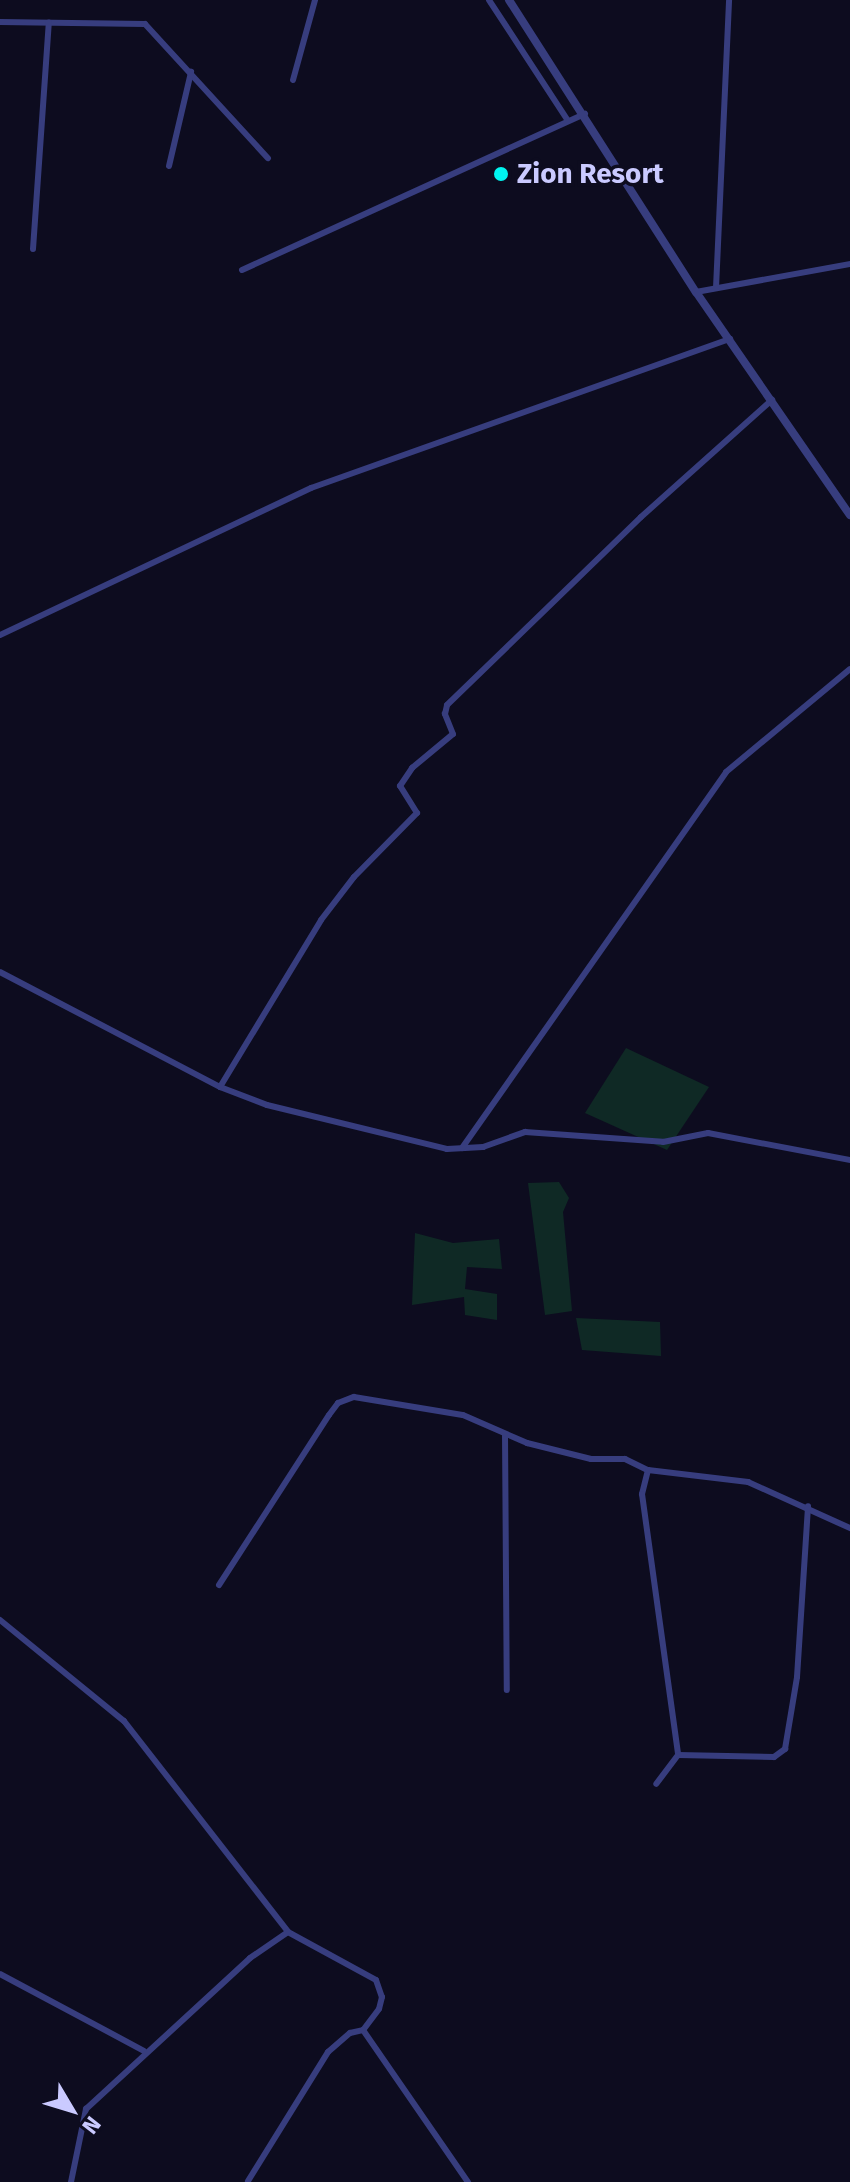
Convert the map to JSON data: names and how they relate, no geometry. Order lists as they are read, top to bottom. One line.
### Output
{"places":["Zion Resort"],"north":"bottom right"}
